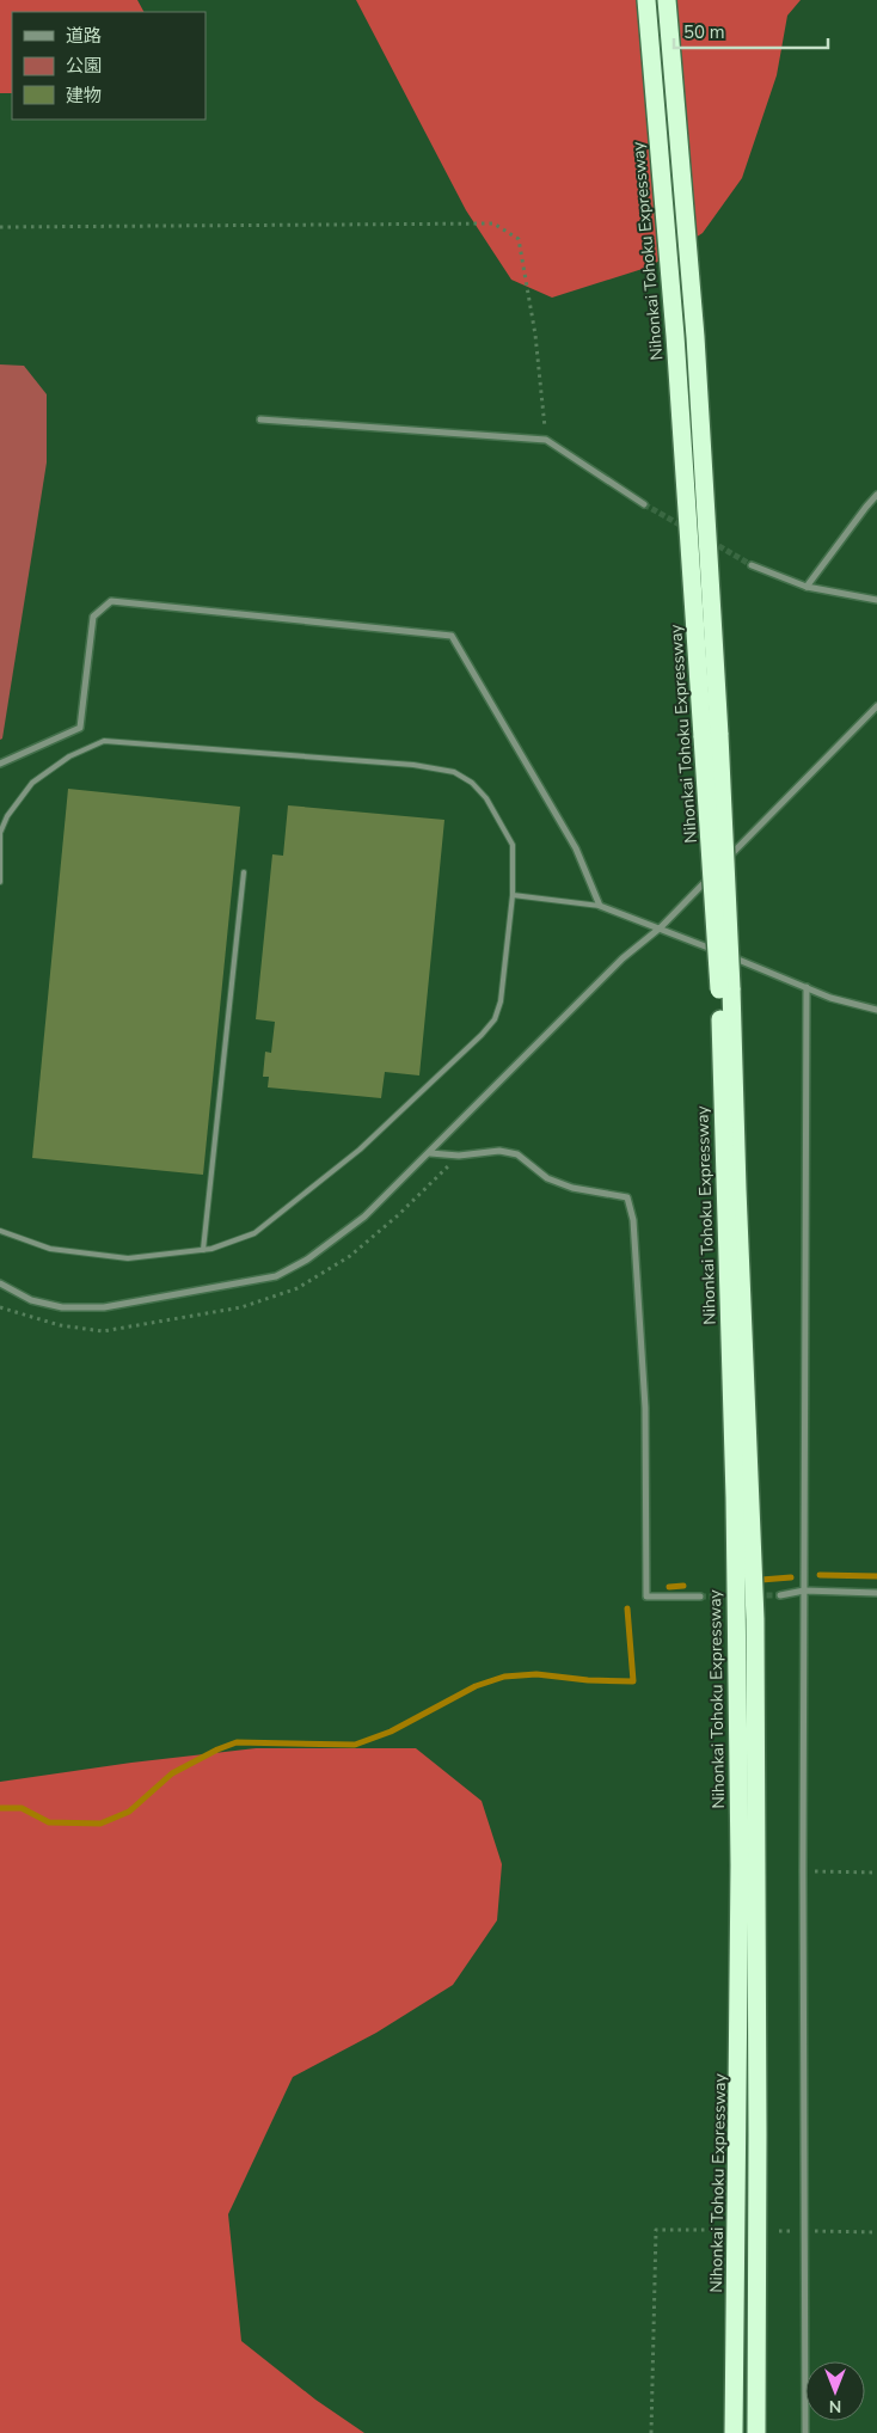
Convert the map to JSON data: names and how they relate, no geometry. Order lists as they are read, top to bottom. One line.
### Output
{"streets":{"highway":["Nihonkai Tohoku Expressway"]},"legend":["道路","公園","建物"],"scale_bar":"50 m","north":"bottom"}
